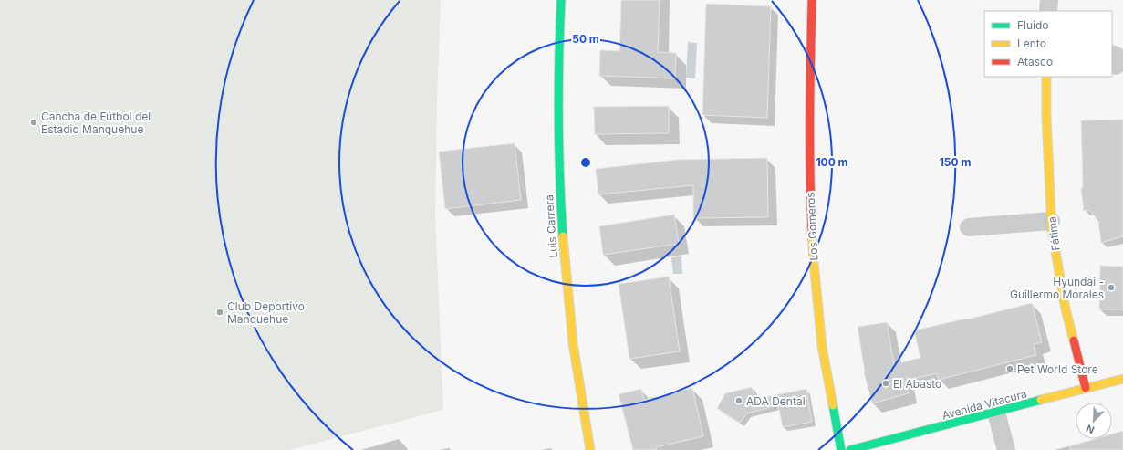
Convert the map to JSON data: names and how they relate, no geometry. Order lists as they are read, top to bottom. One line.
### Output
{"streets":{"street":["Luis Carrera","Los Gomeros","Fátima","Avenida Vitacura"]},"crossings":[["Fátima","Avenida Vitacura"]],"places":["Cancha de Fútbol del Estadio Manquehue","Hyundai - Guillermo Morales","Club Deportivo Manquehue","Pet World Store","El Abasto","ADA Dental"],"legend":["Fluido","Lento","Atasco"],"north":"bottom left","rings":["50 m","100 m","150 m"]}
